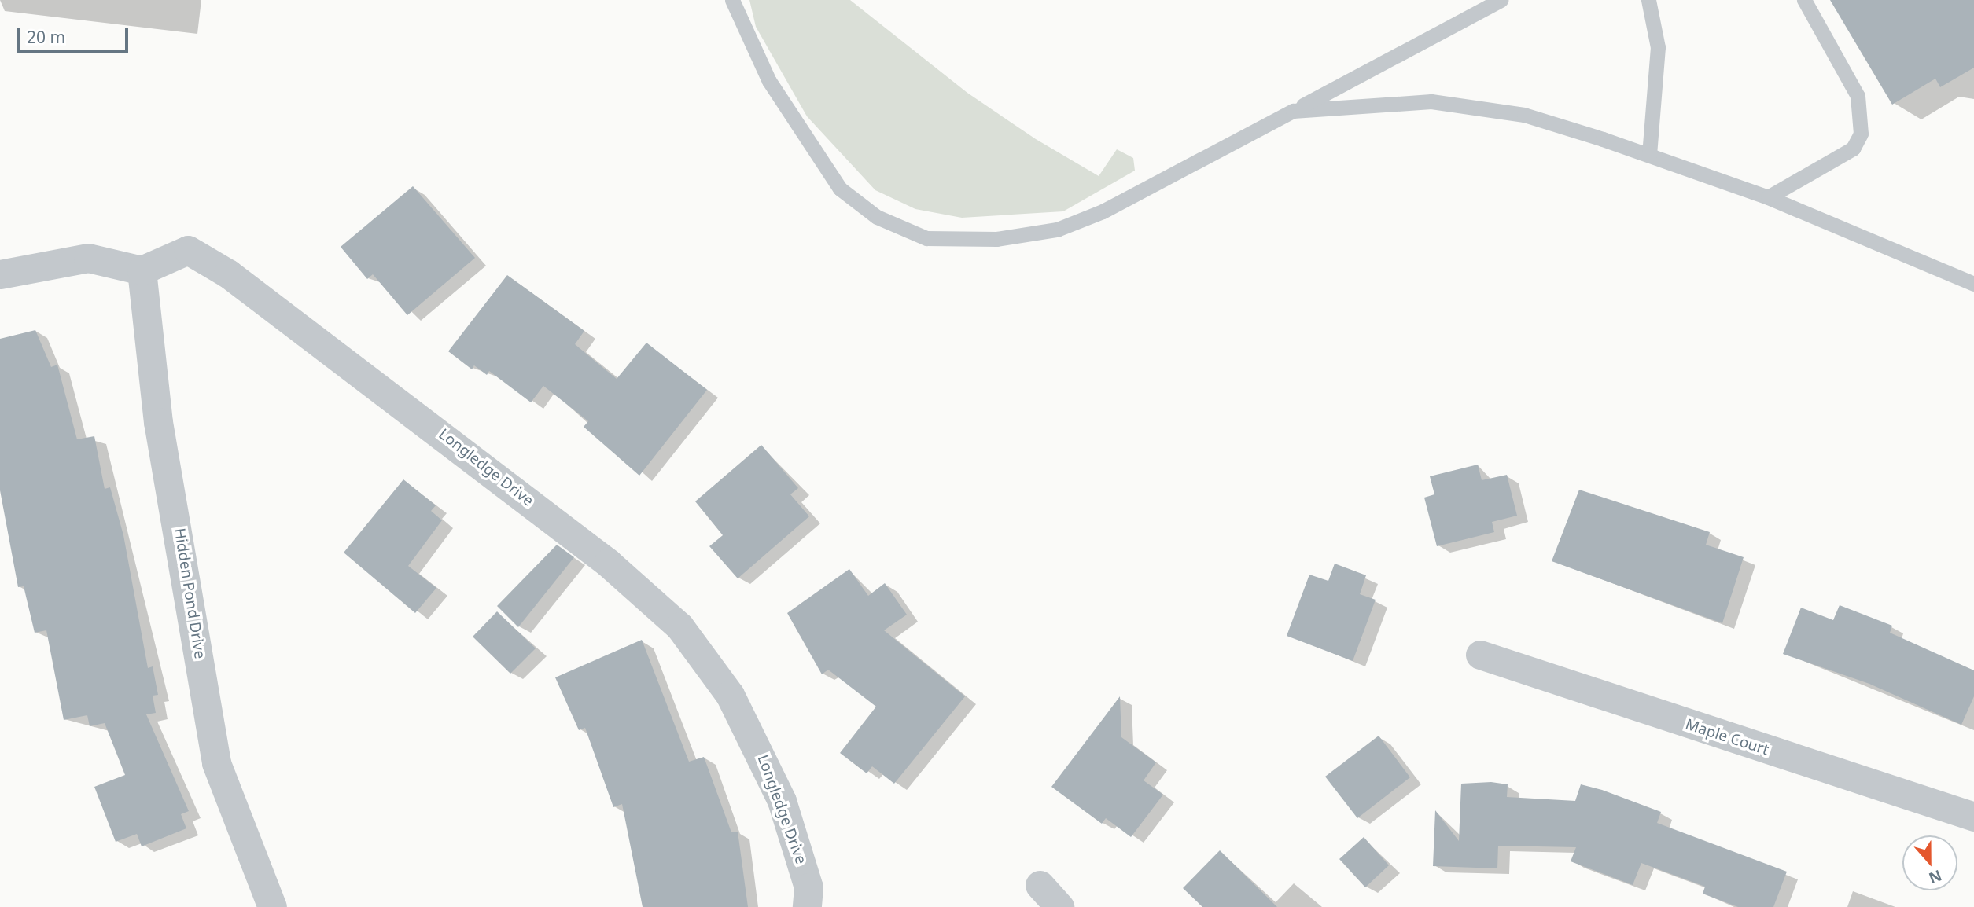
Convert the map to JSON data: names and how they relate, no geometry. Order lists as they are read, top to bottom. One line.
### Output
{"streets":{"street":["Longledge Drive","Hidden Pond Drive","Maple Court"]},"crossings":[["Longledge Drive","Hidden Pond Drive"]],"scale_bar":"20 m","north":"bottom"}
